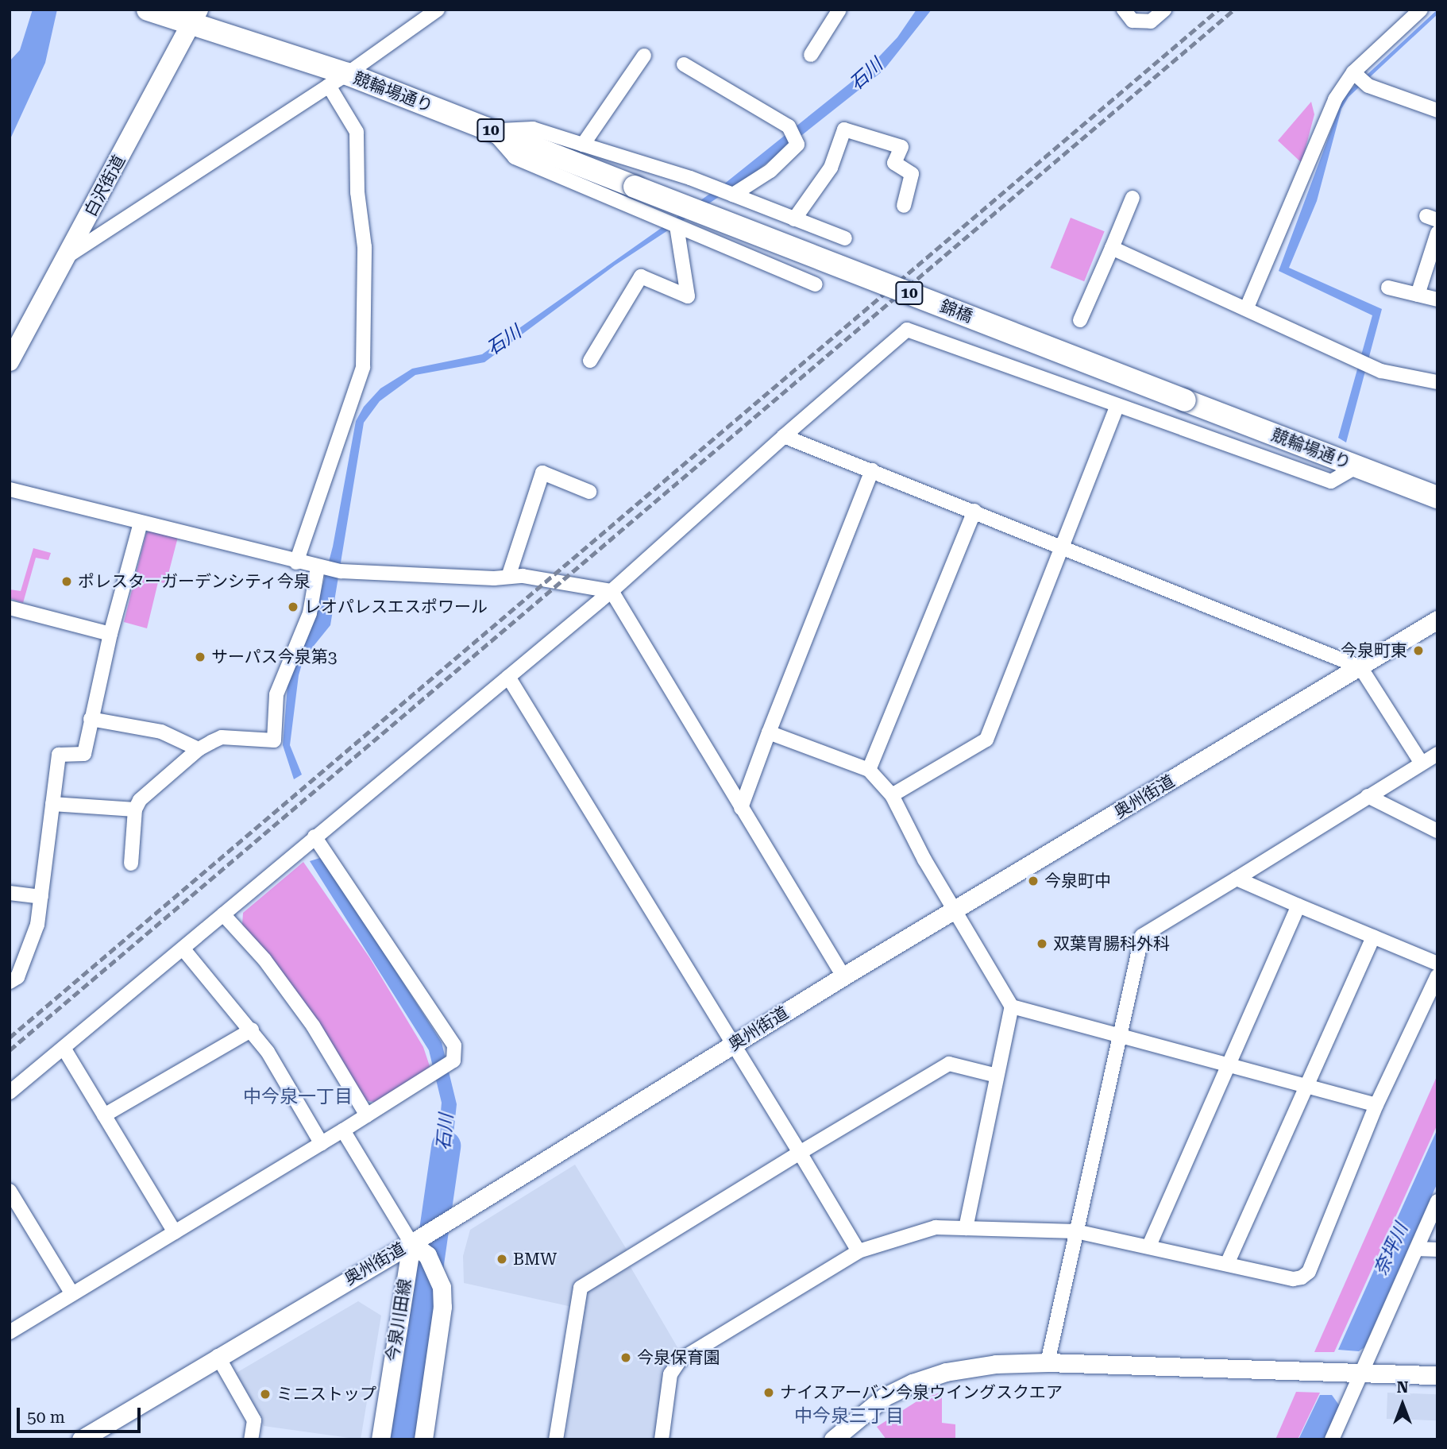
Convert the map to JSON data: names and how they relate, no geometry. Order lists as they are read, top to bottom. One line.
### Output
{"streets":{"main road":["競輪場通り","10","白沢街道","錦橋"],"street":["奥州街道","今泉川田線"]},"crossings":[["競輪場通り","白沢街道"],["競輪場通り","錦橋"],["奥州街道","今泉川田線"]],"districts":["中今泉一丁目","中今泉三丁目"],"water":["石川","奈坪川"],"places":["ポレスターガーデンシティ今泉","レオパレスエスポワール","今泉町東","サーパス今泉第3","今泉町中","双葉胃腸科外科","BMW","今泉保育園","ナイスアーバン今泉ウイングスクエア","ミニストップ"],"scale_bar":"50 m","north":"top"}
